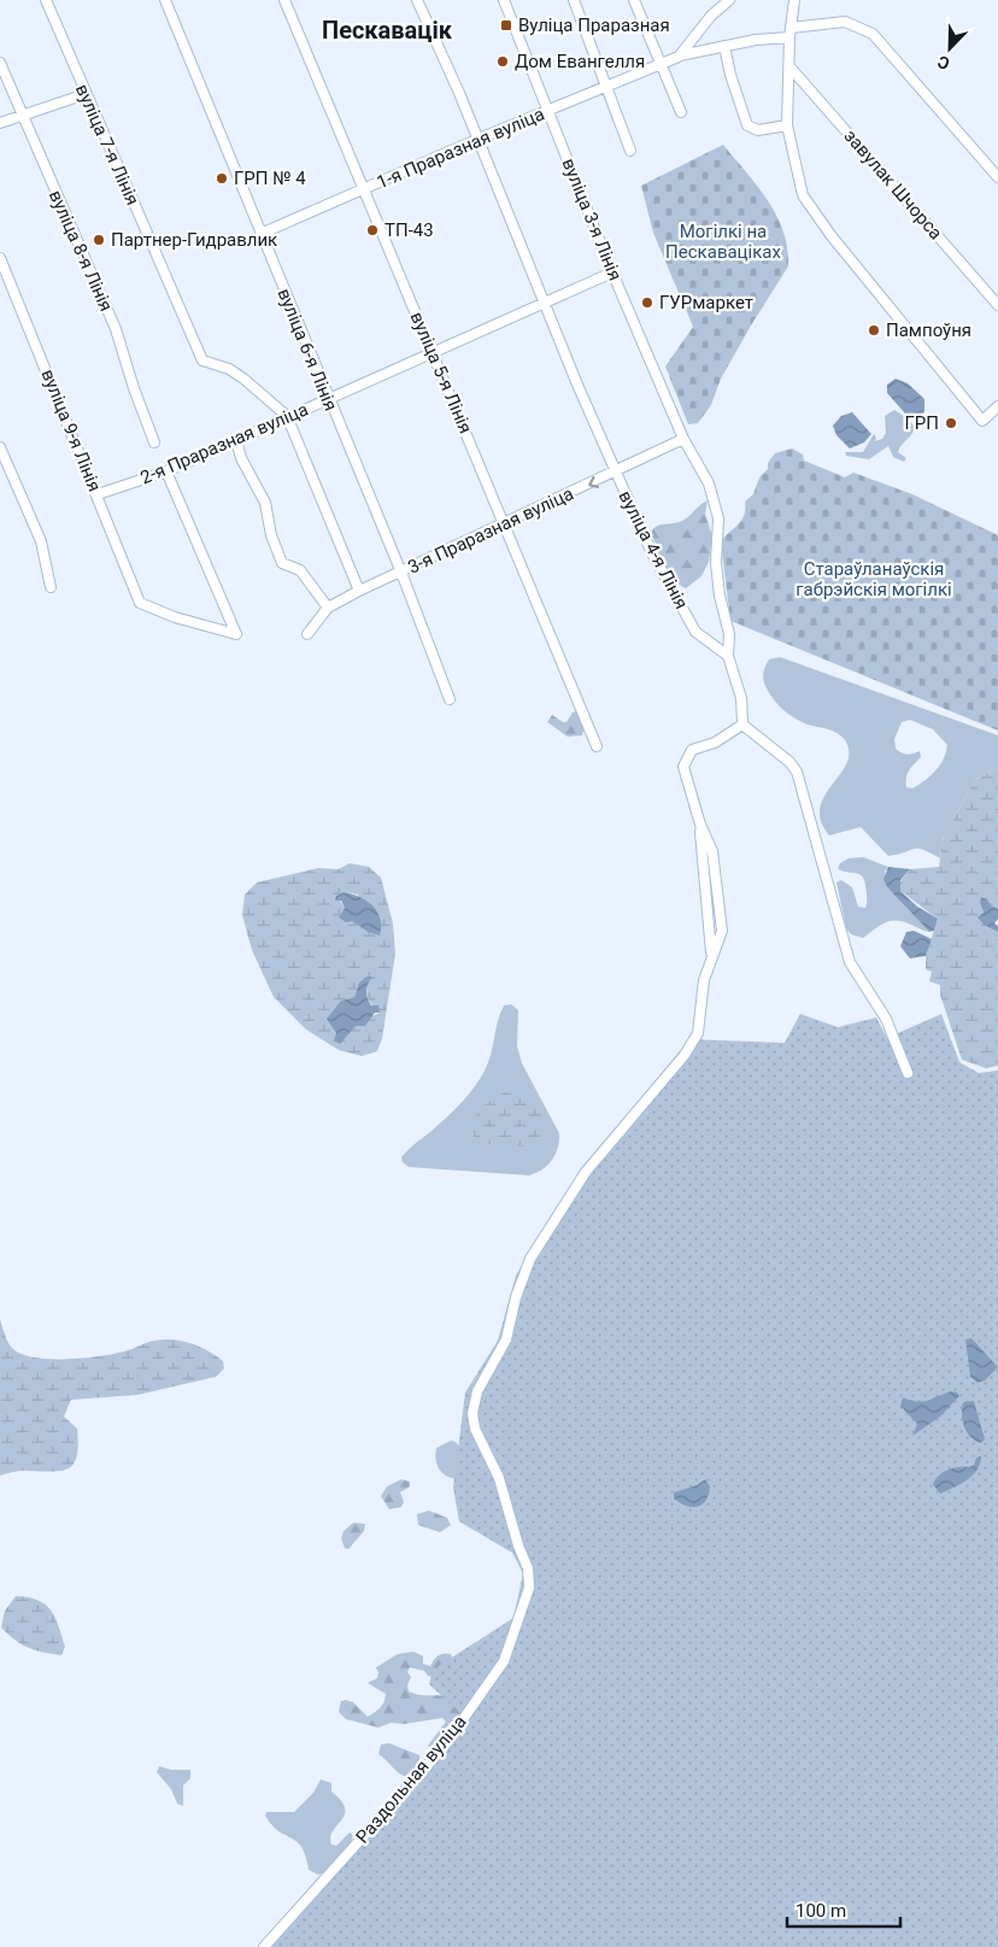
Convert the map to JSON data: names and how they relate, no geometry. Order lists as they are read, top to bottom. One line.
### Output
{"streets":{"street":["вуліца 7-я Лінія","1-я Праразная вуліца","завулак Шчорса","вуліца 3-я Лінія","вуліца 8-я Лінія","вуліца 6-я Лінія","вуліца 5-я Лінія","вуліца 9-я Лінія","2-я Праразная вуліца","3-я Праразная вуліца","вуліца 4-я Лінія","Раздольная вуліца"]},"crossings":[["вуліца 7-я Лінія","2-я Праразная вуліца"],["1-я Праразная вуліца","вуліца 3-я Лінія"],["1-я Праразная вуліца","вуліца 6-я Лінія"],["1-я Праразная вуліца","вуліца 5-я Лінія"],["1-я Праразная вуліца","вуліца 4-я Лінія"],["вуліца 3-я Лінія","2-я Праразная вуліца"],["вуліца 3-я Лінія","3-я Праразная вуліца"],["вуліца 3-я Лінія","вуліца 4-я Лінія"],["вуліца 6-я Лінія","2-я Праразная вуліца"],["вуліца 6-я Лінія","3-я Праразная вуліца"],["вуліца 5-я Лінія","2-я Праразная вуліца"],["вуліца 5-я Лінія","3-я Праразная вуліца"],["вуліца 9-я Лінія","2-я Праразная вуліца"],["2-я Праразная вуліца","вуліца 4-я Лінія"],["3-я Праразная вуліца","вуліца 4-я Лінія"]],"districts":["Пескавацік"],"parks":["Могілкі на Пескаваціках","Стараўланаўскія габрэйскія могілкі"],"places":{"transit":["Вуліца Праразная"],"other":["Дом Евангелля","ГРП № 4","ТП-43","Партнер-Гидравлик","ГУРмаркет","Пампоўня","ГРП"]},"scale_bar":"100 m","north":"bottom left"}
